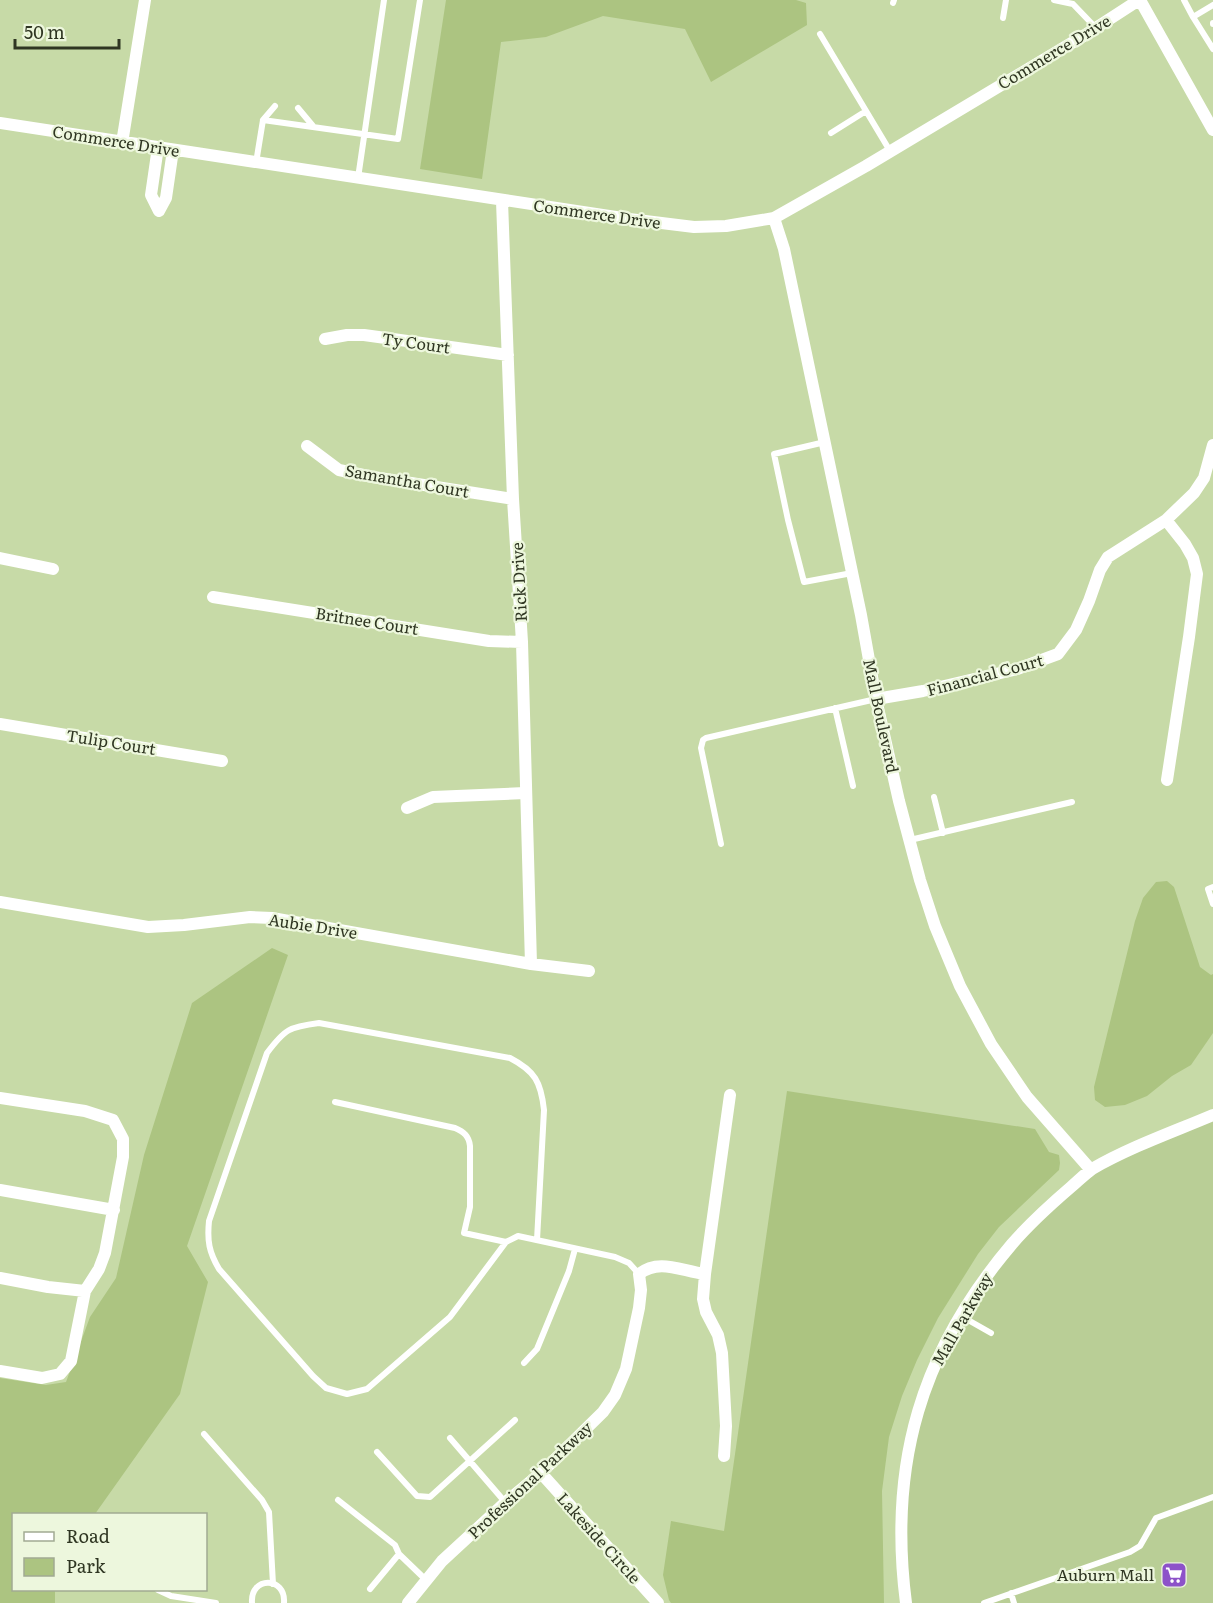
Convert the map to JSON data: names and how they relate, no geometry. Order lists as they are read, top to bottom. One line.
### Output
{"streets":{"street":["Commerce Drive","Ty Court","Samantha Court","Rick Drive","Britnee Court","Financial Court","Mall Boulevard","Tulip Court","Aubie Drive","Mall Parkway","Professional Parkway","Lakeside Circle"]},"crossings":[["Commerce Drive","Rick Drive"],["Commerce Drive","Mall Boulevard"],["Ty Court","Rick Drive"],["Samantha Court","Rick Drive"],["Rick Drive","Britnee Court"],["Rick Drive","Aubie Drive"],["Financial Court","Mall Boulevard"],["Mall Boulevard","Mall Parkway"],["Professional Parkway","Lakeside Circle"]],"places":{"supermarket":["Auburn Mall"]},"legend":["Road","Park"],"scale_bar":"50 m"}
